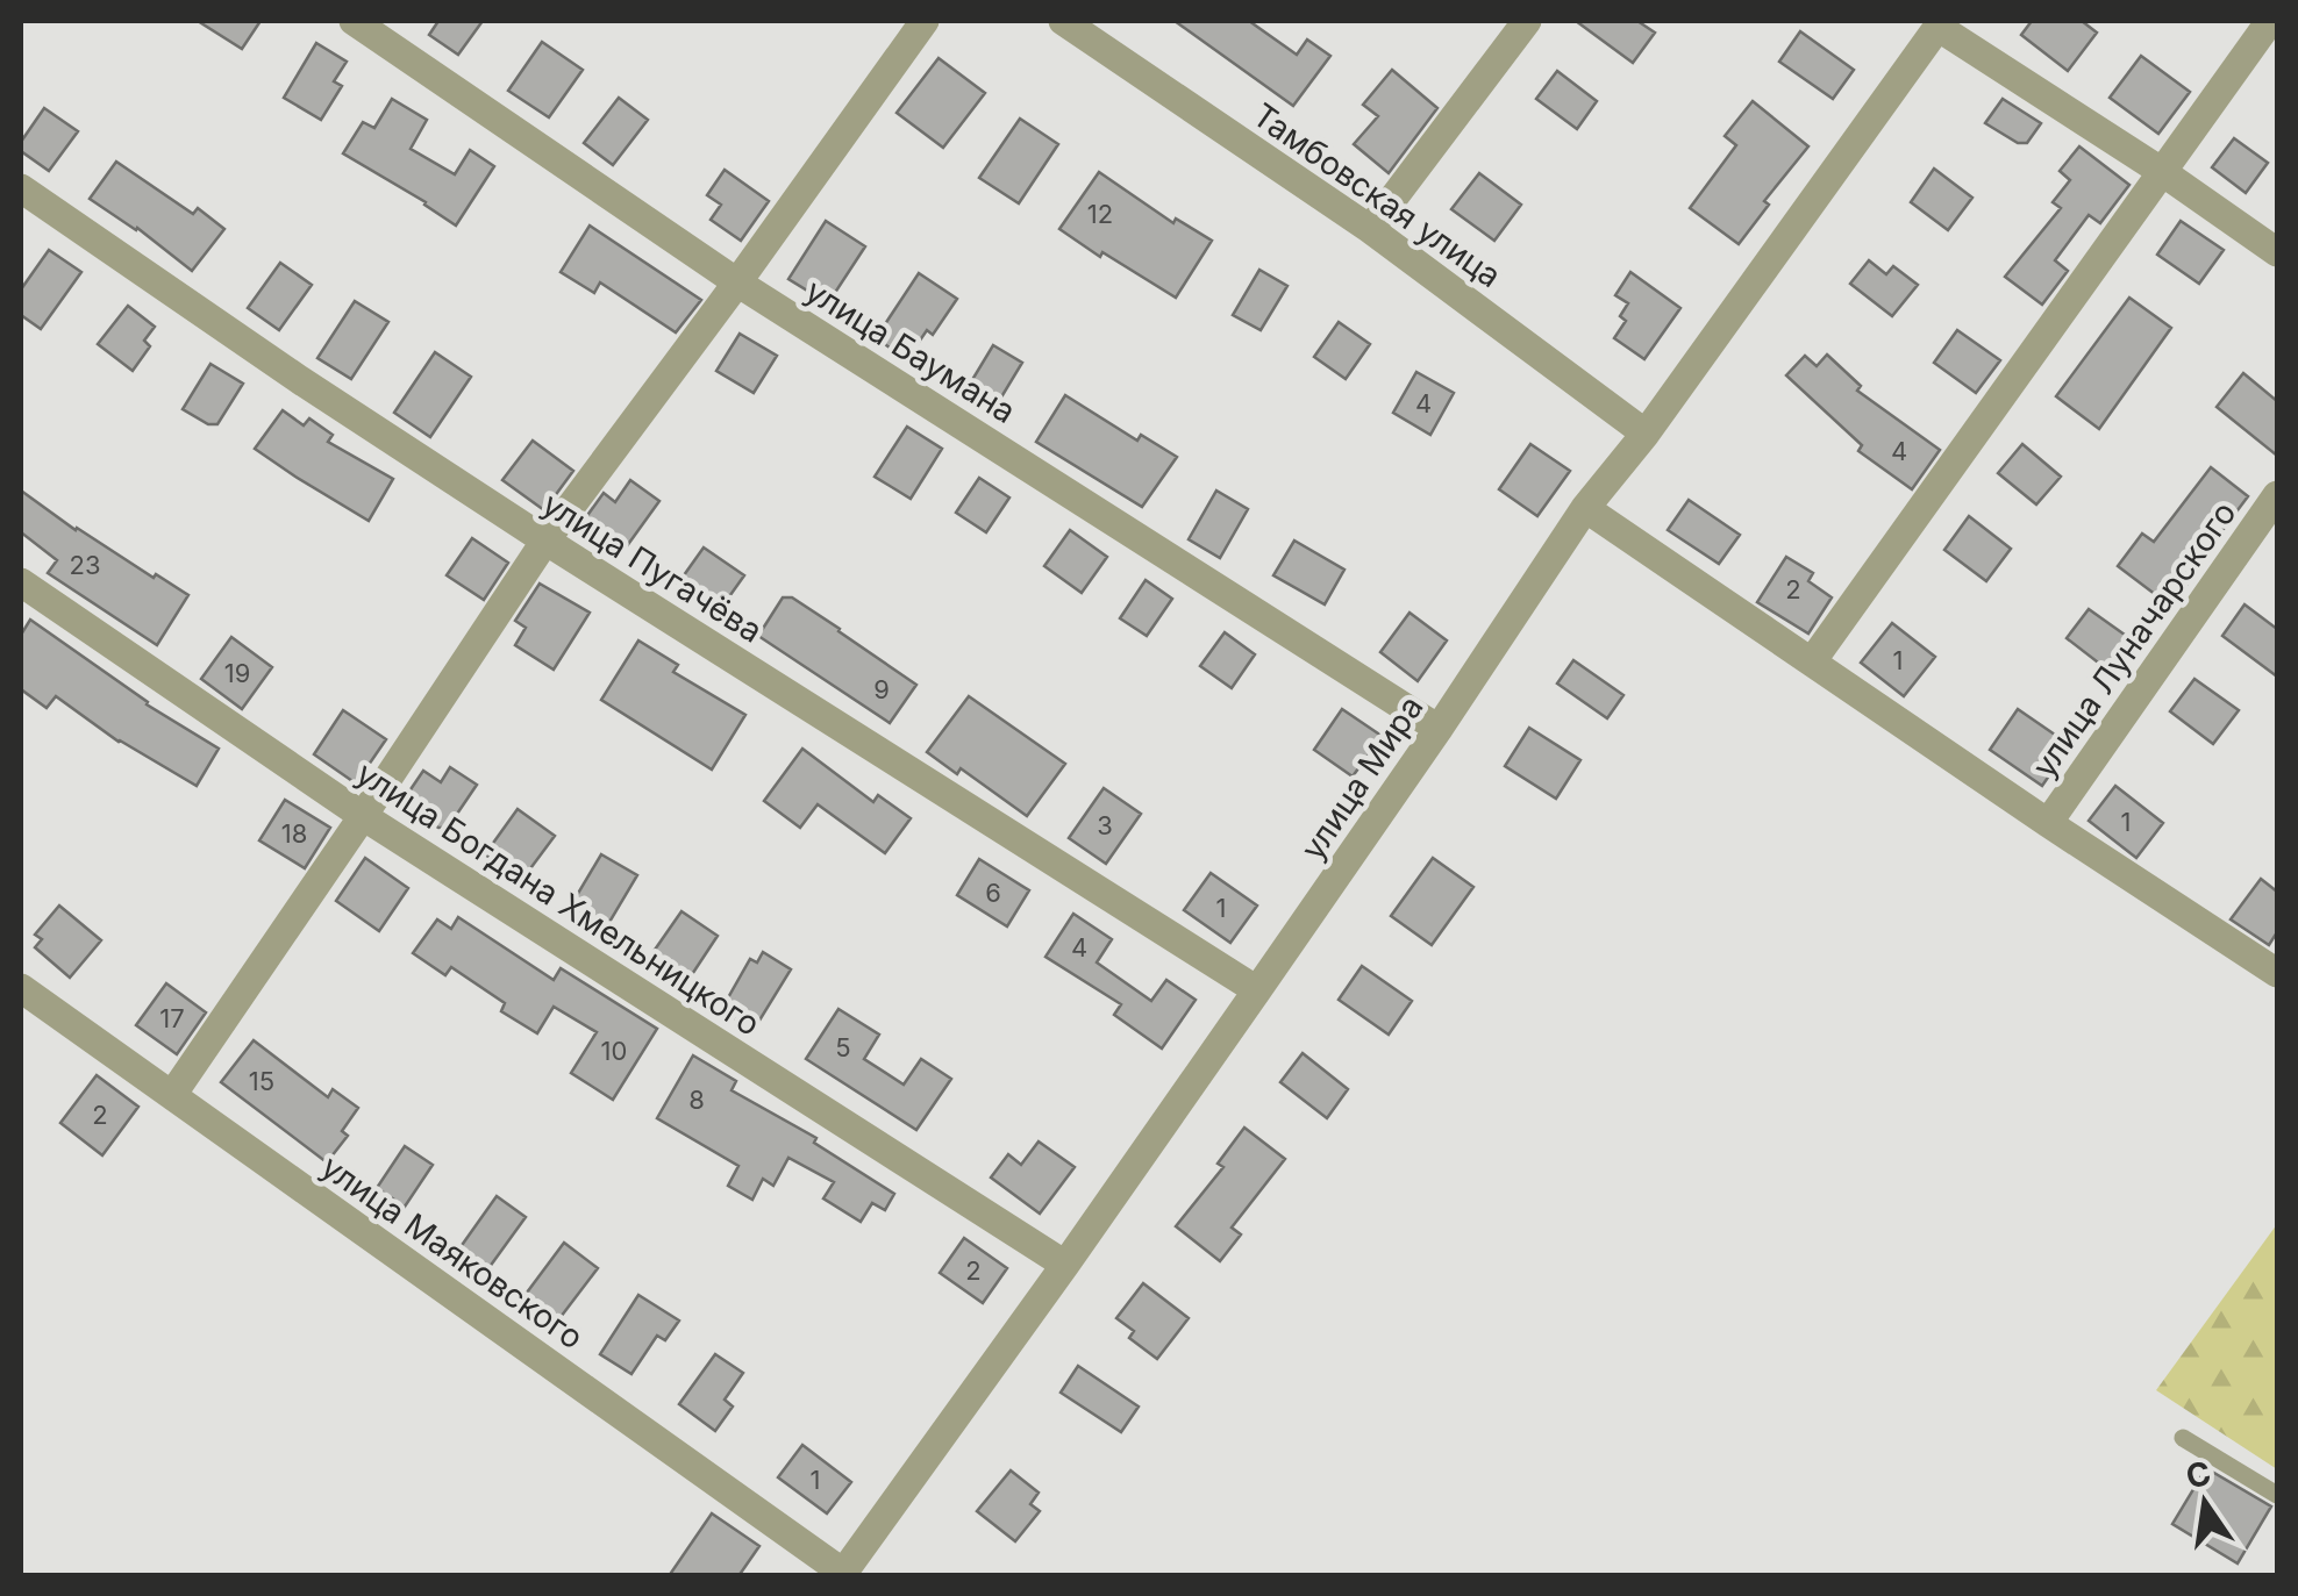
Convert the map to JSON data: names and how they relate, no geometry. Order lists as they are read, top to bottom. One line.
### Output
{"streets":{"street":["Тамбовская улица","улица Баумана","улица Пугачёва","улица Луначарского","улица Мира","улица Богдана Хмельницкого","улица Маяковского"]},"crossings":[["Тамбовская улица","улица Мира"],["улица Баумана","улица Мира"],["улица Пугачёва","улица Мира"],["улица Мира","улица Богдана Хмельницкого"],["улица Мира","улица Маяковского"]],"house_numbers":["12","4","4","23","2","1","19","9","1","3","18","6","1","4","17","5","10","15","8","2","2","1"],"north":"top"}
